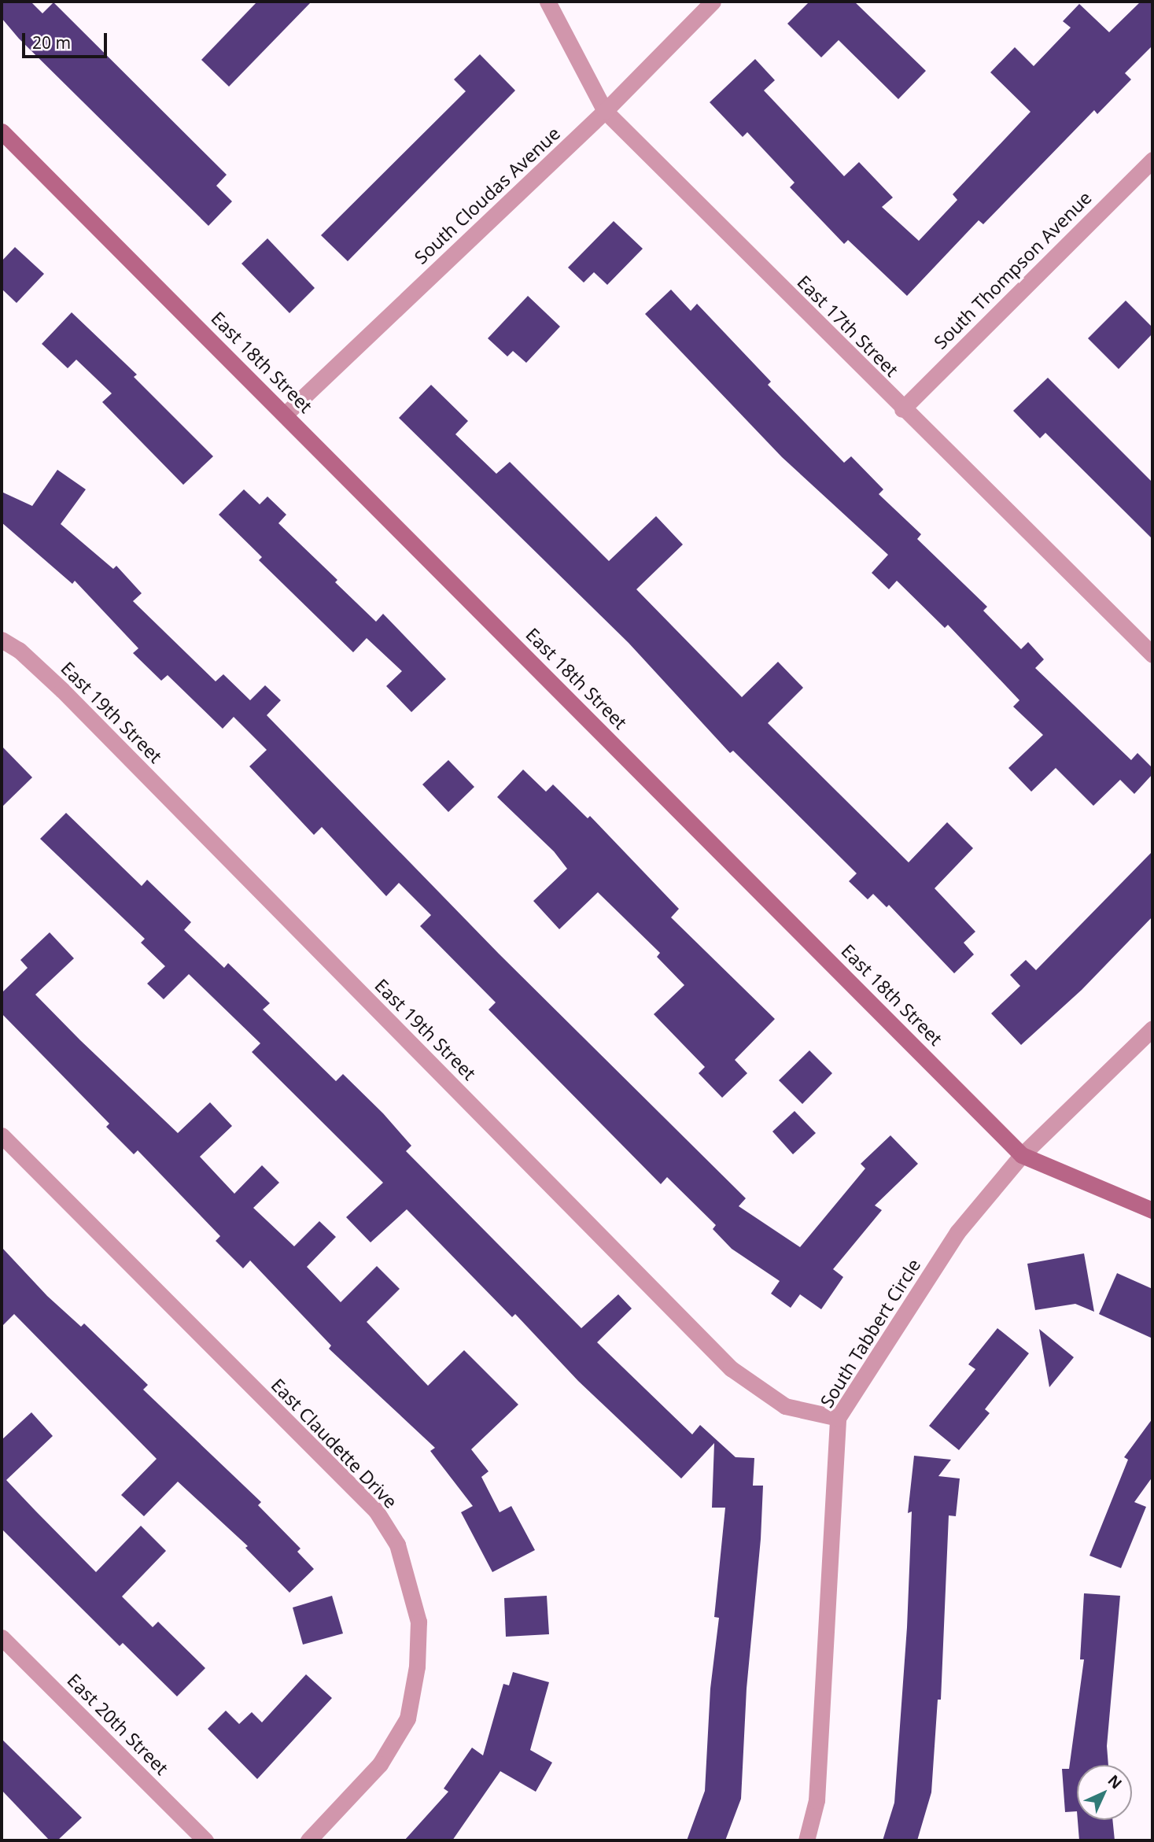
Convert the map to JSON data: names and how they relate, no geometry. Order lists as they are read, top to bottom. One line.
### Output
{"streets":{"street":["South Cloudas Avenue","South Thompson Avenue","East 17th Street","East 18th Street","East 19th Street","South Tabbert Circle","East Claudette Drive","East 20th Street"]},"crossings":[["South Cloudas Avenue","East 17th Street"],["South Cloudas Avenue","East 18th Street"],["South Thompson Avenue","East 17th Street"],["East 18th Street","South Tabbert Circle"],["East 19th Street","South Tabbert Circle"]],"scale_bar":"20 m","north":"top right"}
